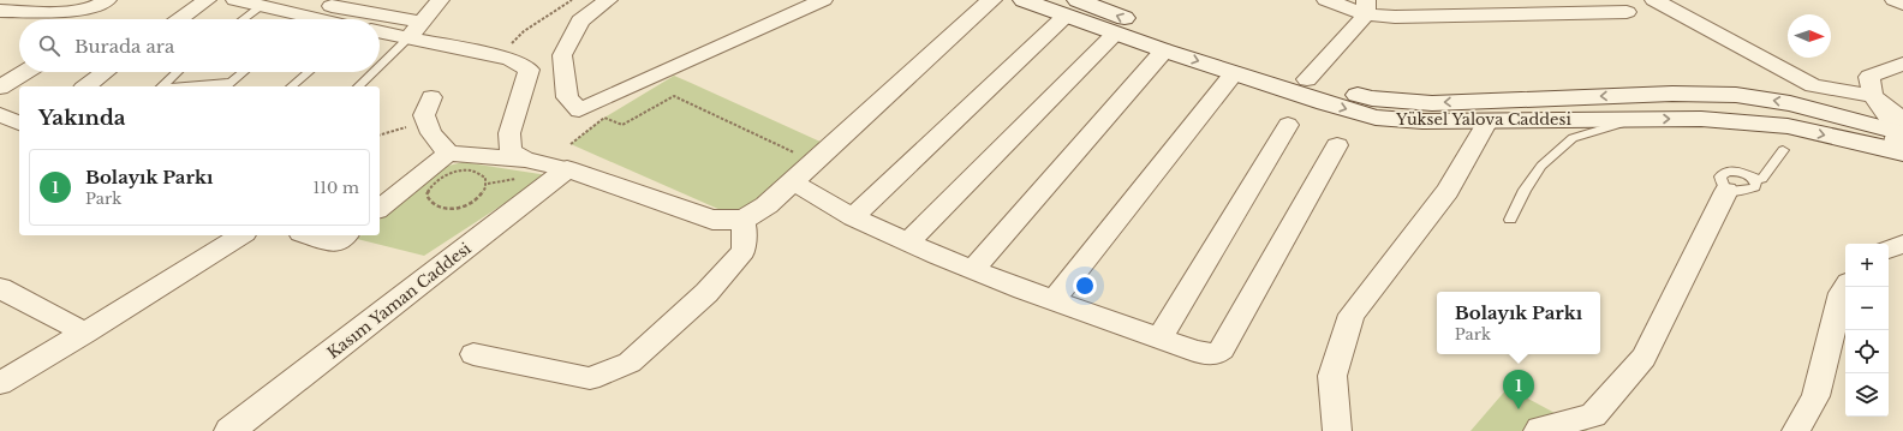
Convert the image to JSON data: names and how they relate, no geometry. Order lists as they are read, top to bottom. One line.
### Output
{"streets":{"main road":["Yüksel Yalova Caddesi","Kasım Yaman Caddesi"]},"north":"right","page":{"search":"Burada ara","heading":"Yakında","list":[{"mark":"1","name":"Bolayık Parkı","note":"Park","value":"110 m"}],"map_buttons":["+","−"],"popup":["Bolayık Parkı","Park"],"pins":"1"}}
